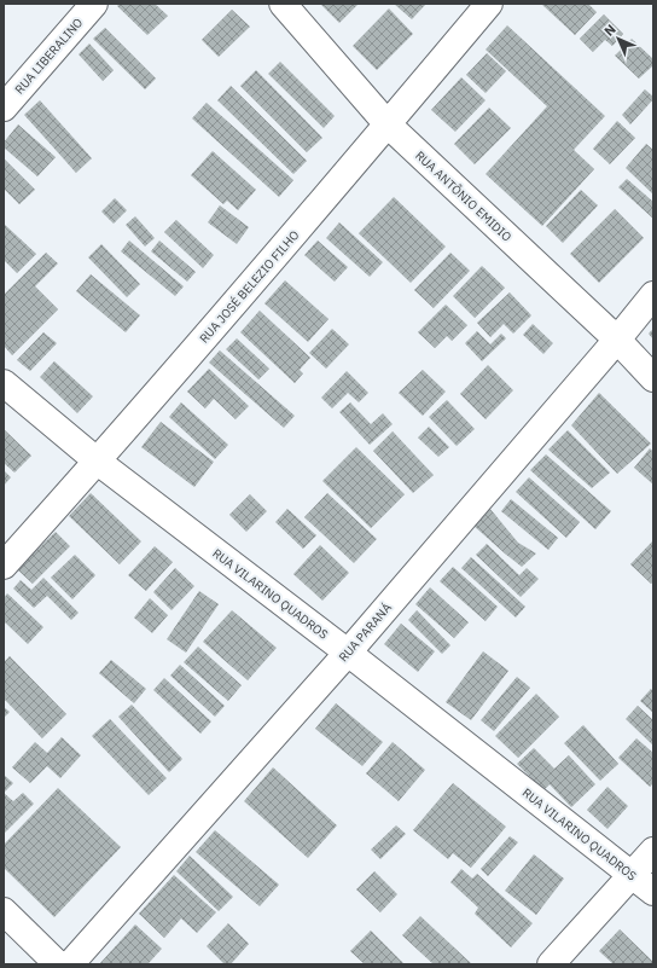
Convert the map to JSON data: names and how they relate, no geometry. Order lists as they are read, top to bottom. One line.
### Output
{"streets":{"street":["RUA LIBERALINO","RUA ANTÔNIO EMIDIO","RUA JOSÉ BELEZIO FILHO","RUA VILARINO QUADROS","RUA PARANÁ"]},"crossings":[["RUA ANTÔNIO EMIDIO","RUA JOSÉ BELEZIO FILHO"],["RUA ANTÔNIO EMIDIO","RUA PARANÁ"],["RUA JOSÉ BELEZIO FILHO","RUA VILARINO QUADROS"],["RUA VILARINO QUADROS","RUA PARANÁ"]],"north":"top left"}
